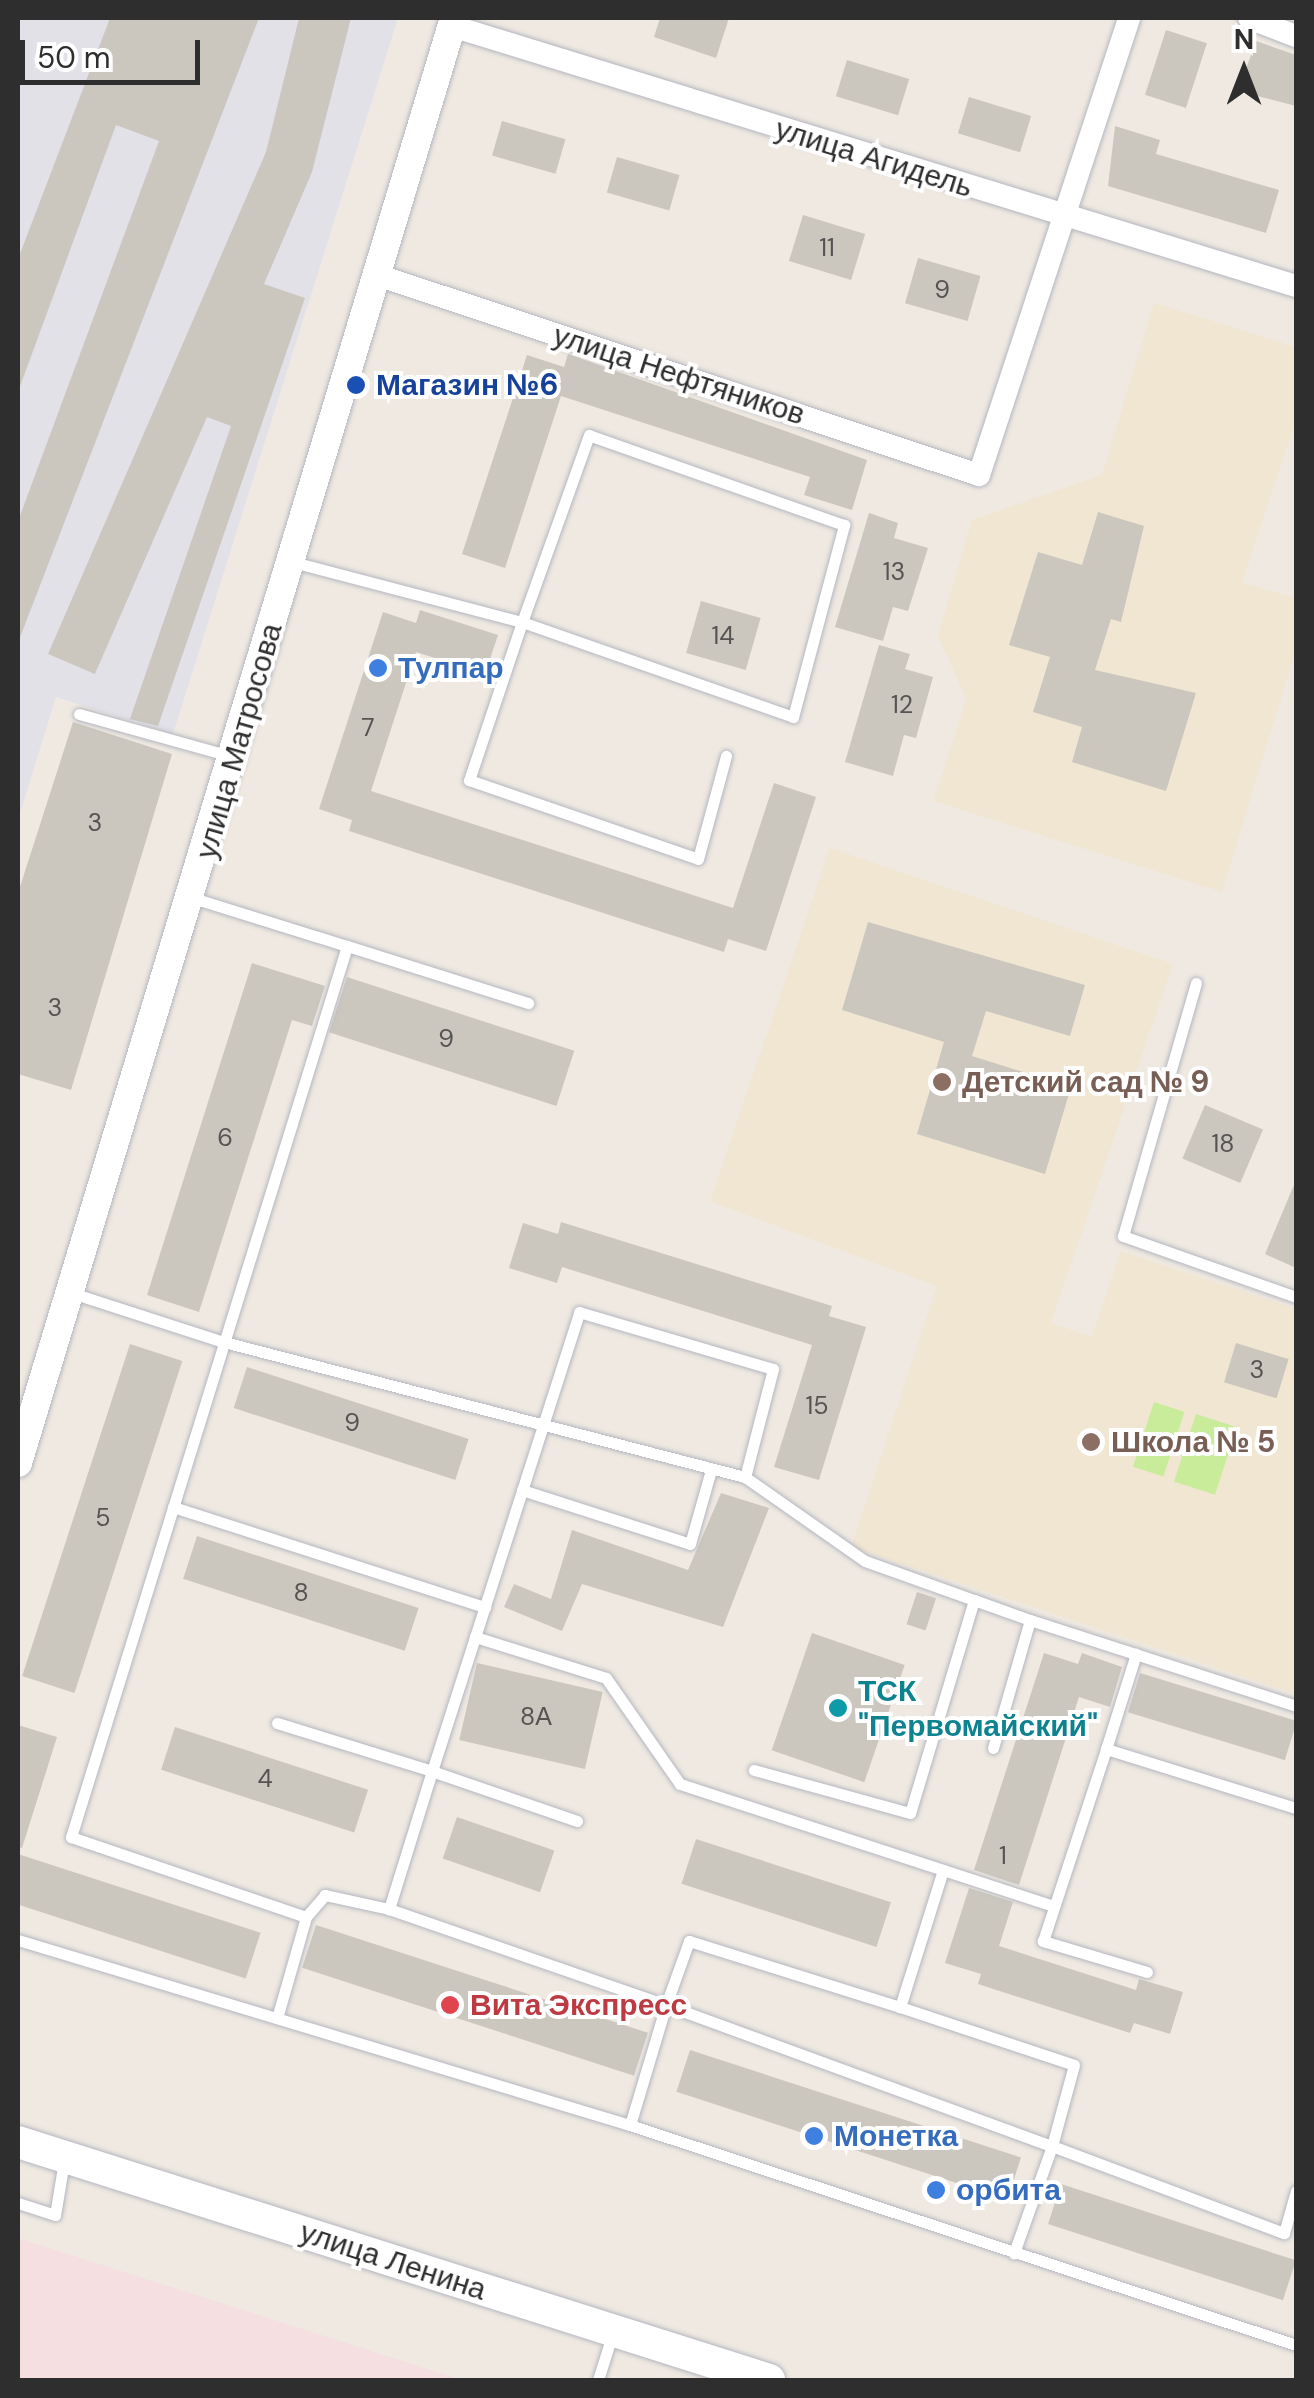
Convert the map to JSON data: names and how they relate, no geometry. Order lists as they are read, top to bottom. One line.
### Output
{"streets":{"main road":["улица Ленина"],"street":["улица Агидель","улица Нефтяников","улица Матросова"]},"crossings":[["улица Агидель","улица Нефтяников"],["улица Агидель","улица Матросова"],["улица Нефтяников","улица Матросова"]],"places":["Магазин №6","Тулпар","Детский сад № 9","Школа № 5","ТСК \"Первомайский\"","Вита Экспресс","Монетка","орбита"],"house_numbers":["11","9","13","14","12","7","3","3","9","6","18","3","15","9","5","8","8А","4","1"],"scale_bar":"50 m","north":"top"}
